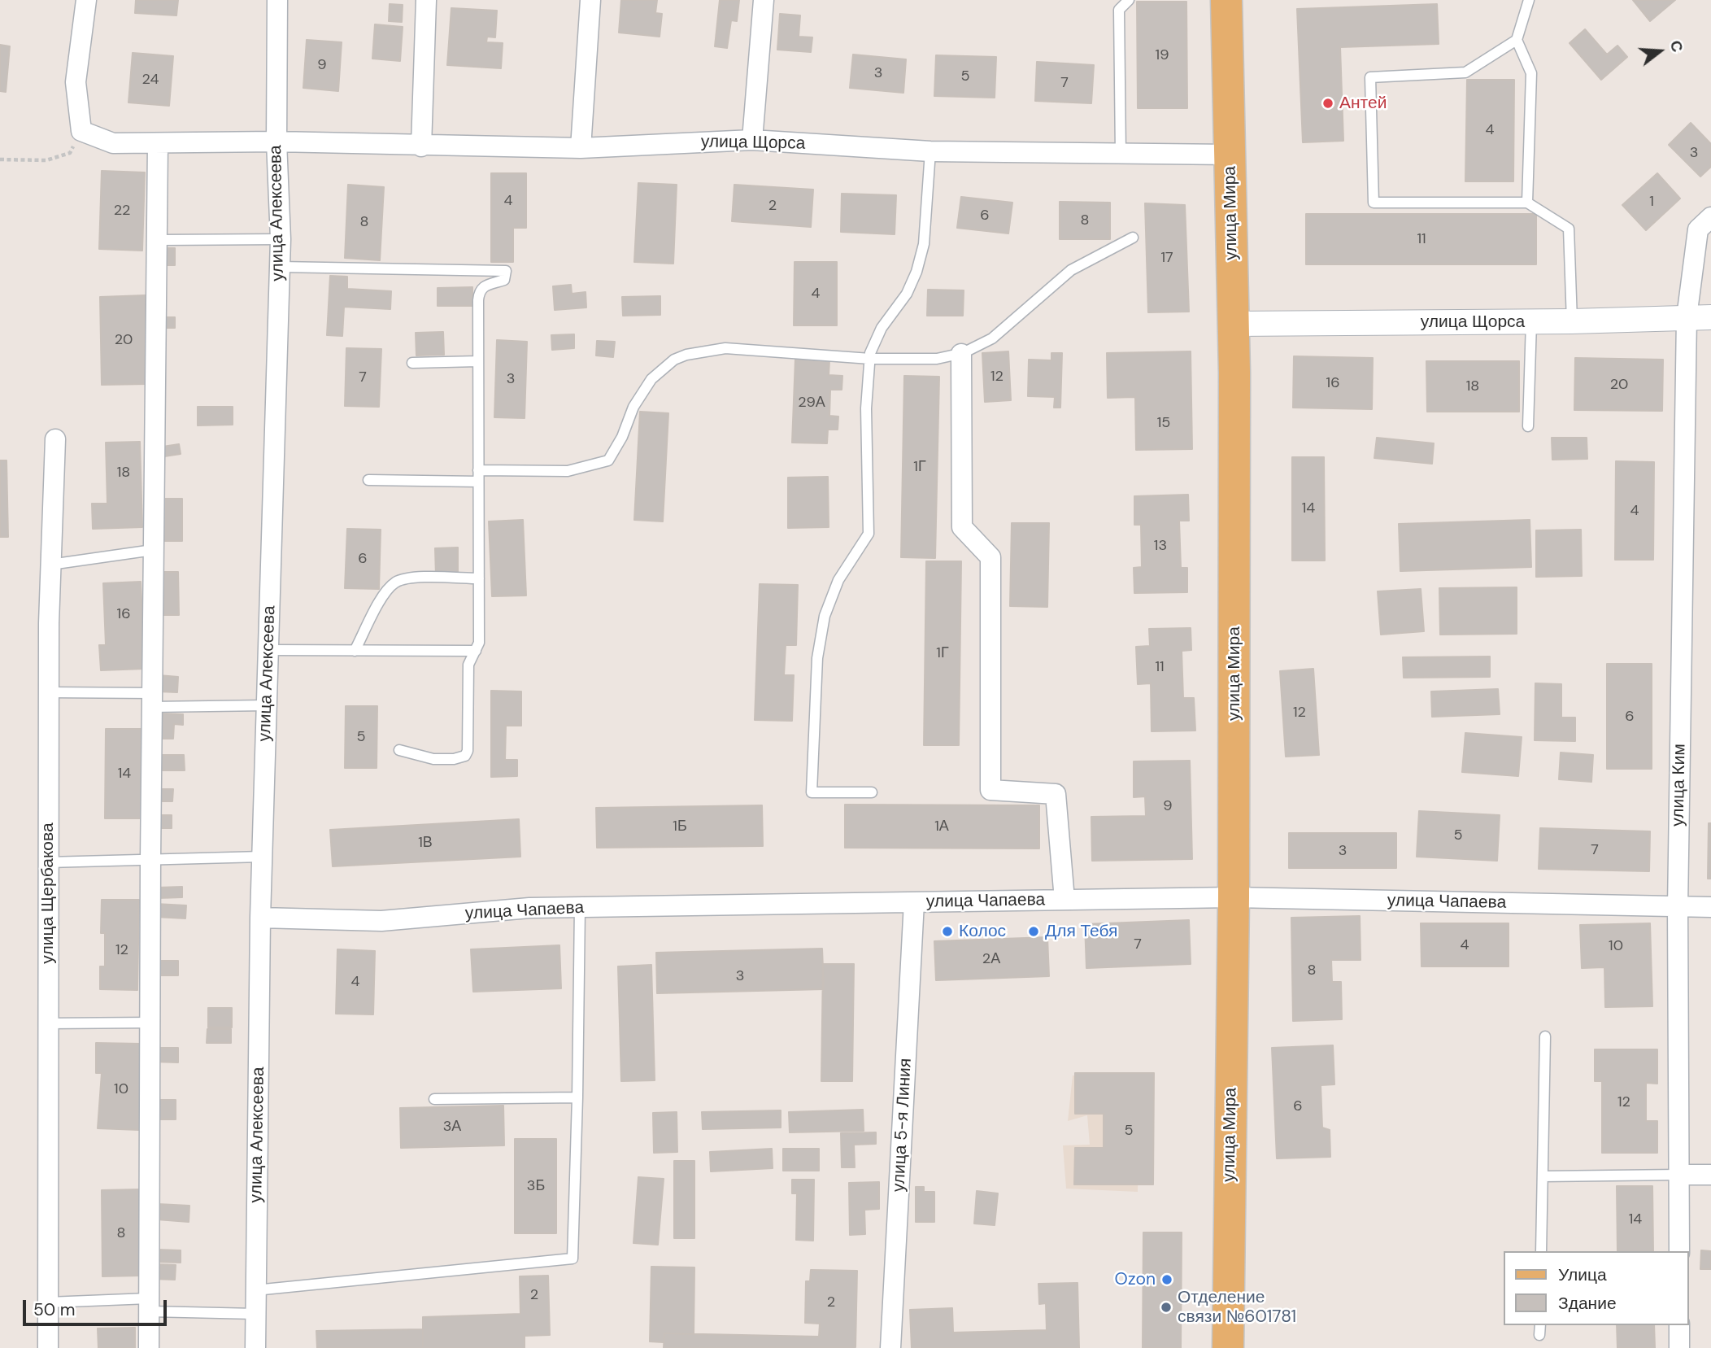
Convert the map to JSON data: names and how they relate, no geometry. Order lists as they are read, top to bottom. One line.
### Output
{"streets":{"main road":["улица Мира"],"street":["улица Щорса","улица Алексеева","улица Ким","улица Щербакова","улица Чапаева","улица 5-я Линия"]},"crossings":[["улица Щорса","улица Алексеева"],["улица Щорса","улица Мира"],["улица Щорса","улица Ким"],["улица Алексеева","улица Чапаева"],["улица Мира","улица Чапаева"],["улица Ким","улица Чапаева"],["улица Чапаева","улица 5-я Линия"]],"places":["Антей","Колос","Для Тебя","Ozon","Отделение связи №601781"],"house_numbers":["19","9","3","5","24","7","4","3","4","1","2","22","6","8","8","11","17","4","20","12","7","3","16","20","18","29А","15","1Г","18","14","4","13","6","16","1Г","11","12","6","5","14","9","1Б","1А","5","1В","7","3","7","4","10","12","2А","8","3","4","10","12","6","3А","5","3Б","14","8","2","2"],"legend":["Улица","Здание"],"scale_bar":"50 m","north":"right"}
